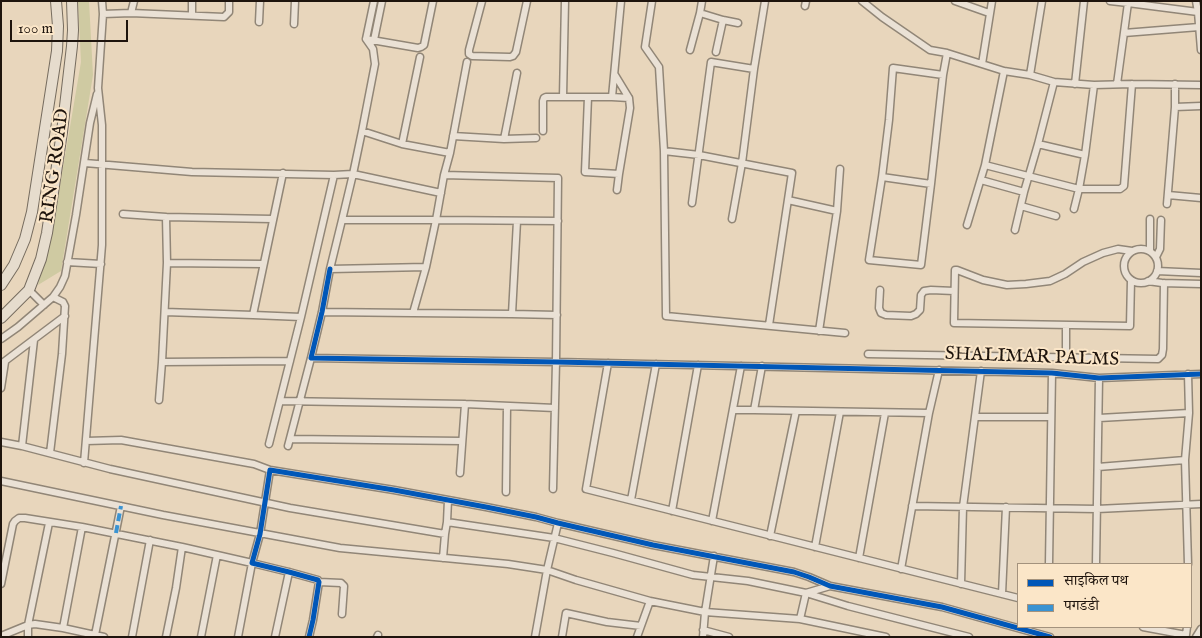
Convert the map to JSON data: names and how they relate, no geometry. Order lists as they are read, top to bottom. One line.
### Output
{"streets":{"main road":["RING ROAD"],"street":["SHALIMAR PALMS"]},"legend":["साइकिल पथ","पगडंडी"],"scale_bar":"100 m"}
